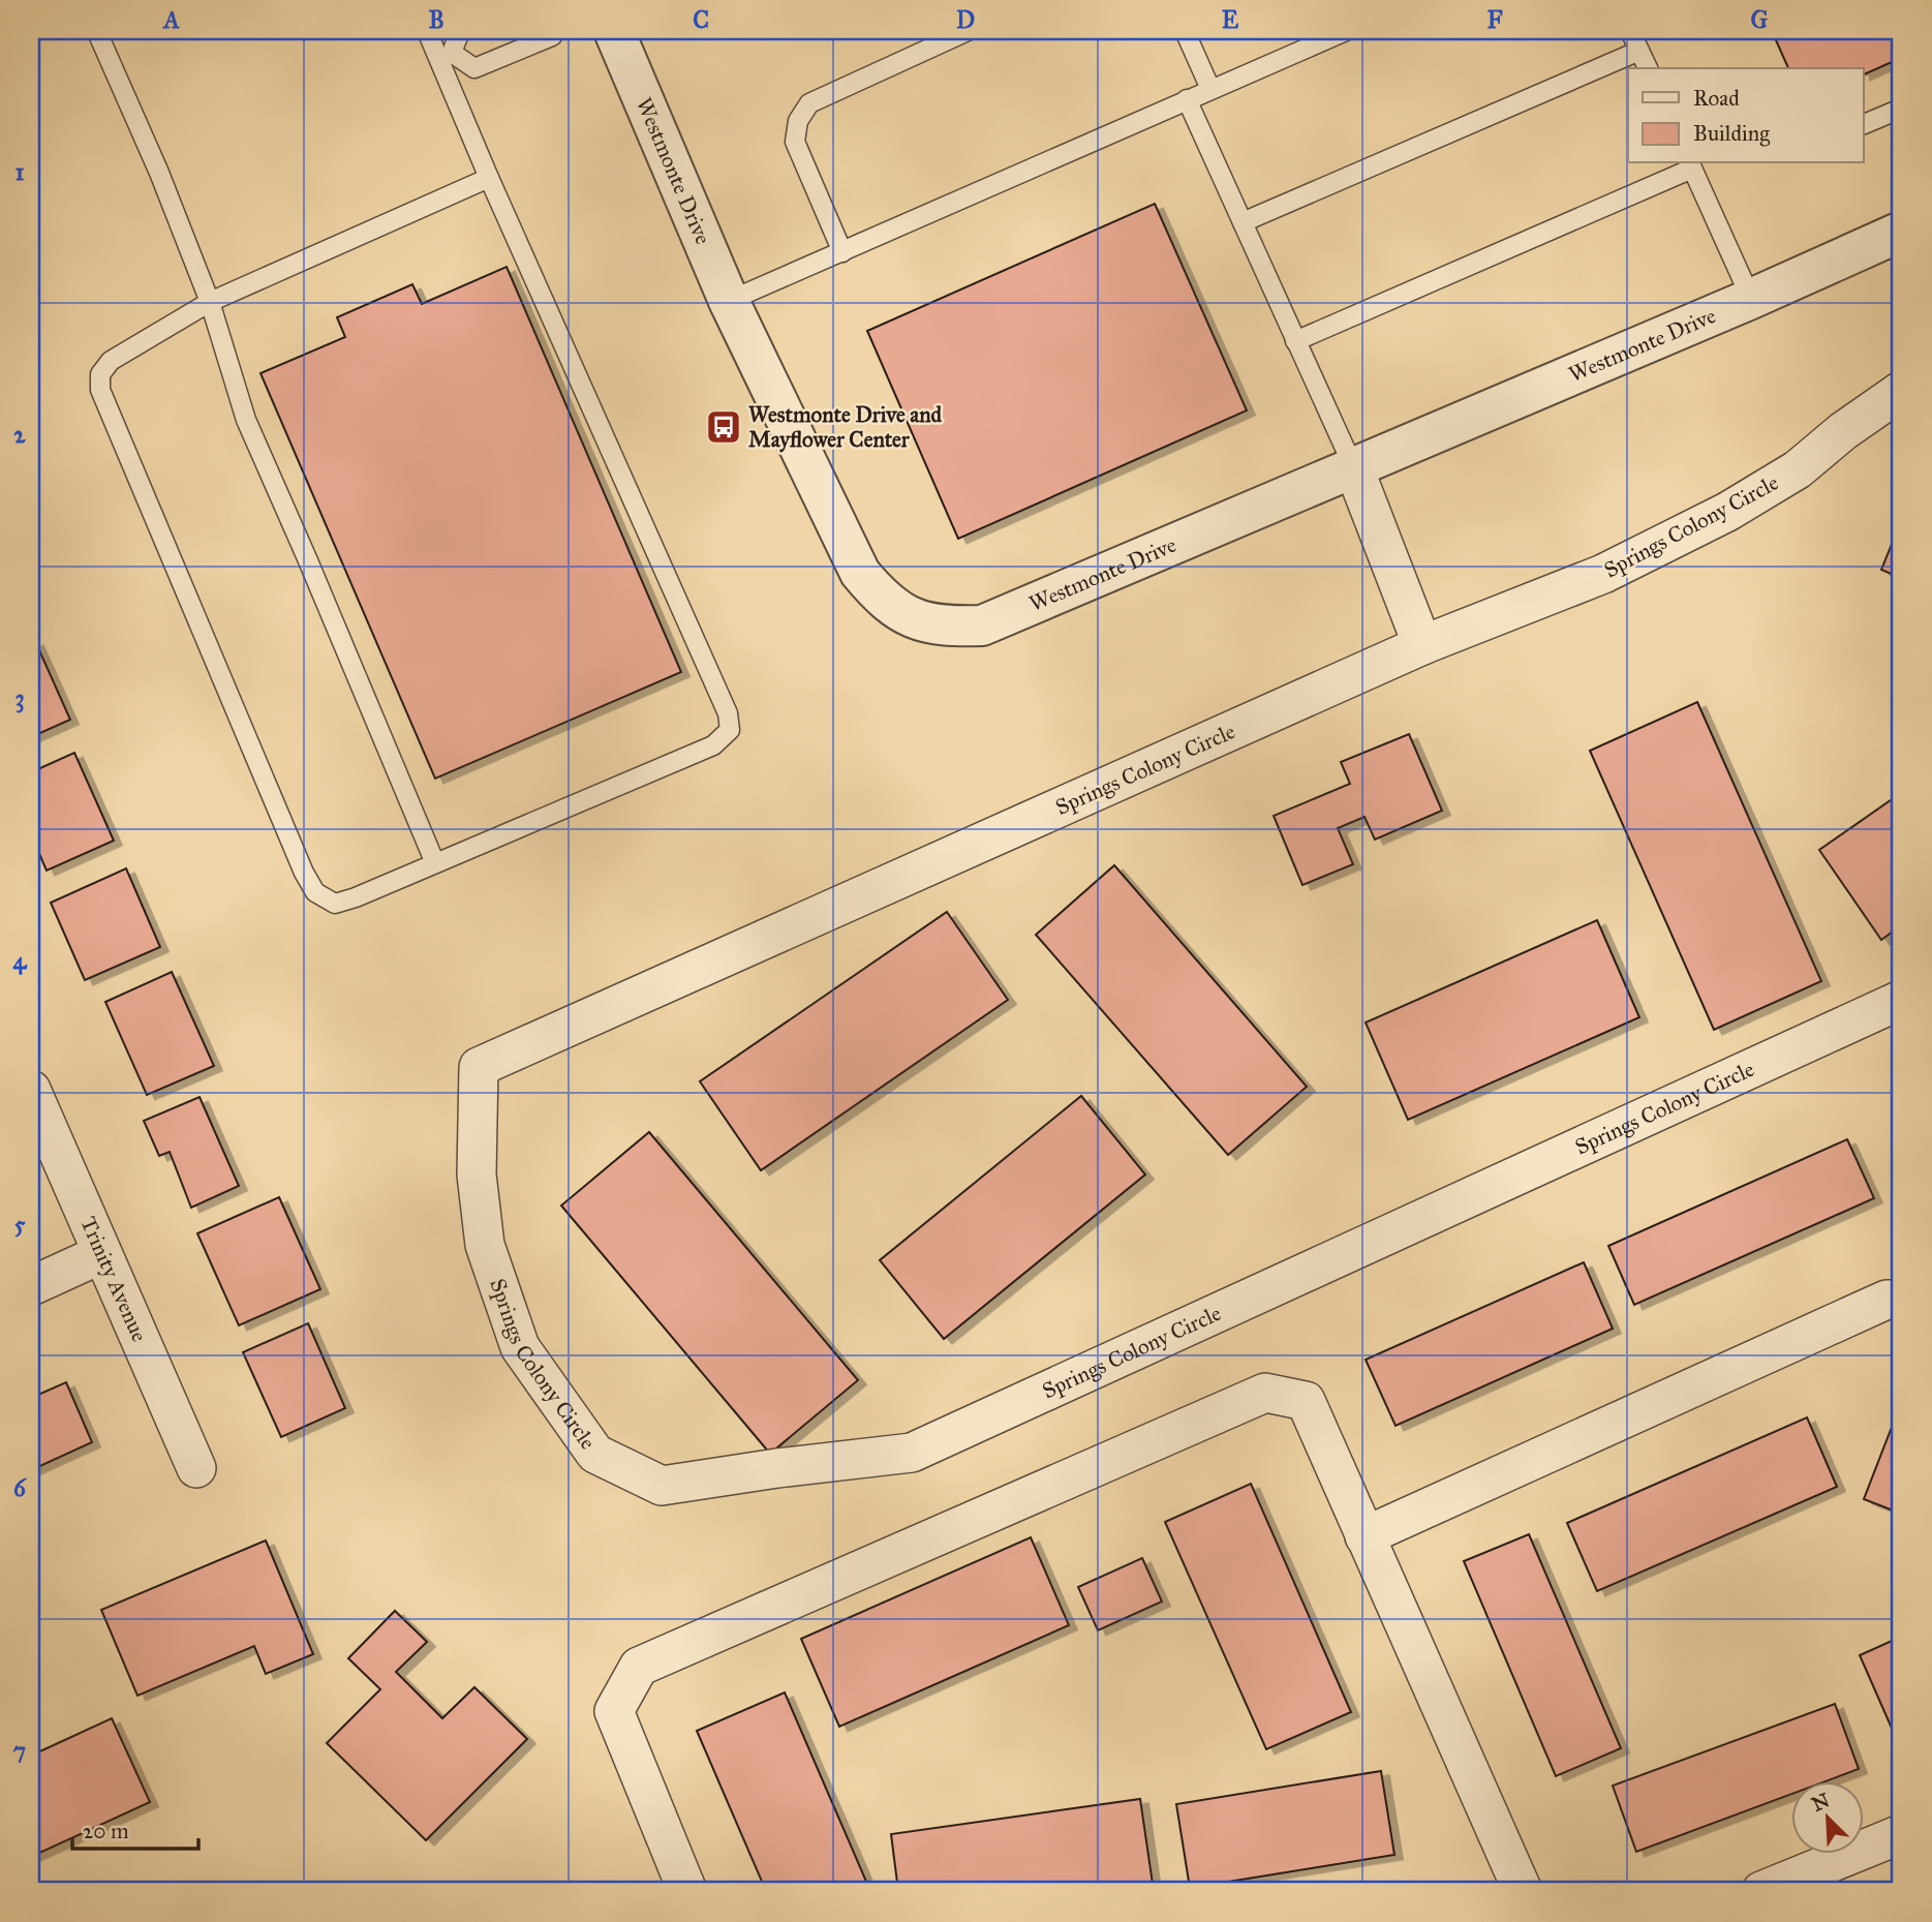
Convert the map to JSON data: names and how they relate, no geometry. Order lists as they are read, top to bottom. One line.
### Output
{"streets":{"street":["Westmonte Drive","Springs Colony Circle","Trinity Avenue"]},"places":{"bus stop":["Westmonte Drive and Mayflower Center"]},"legend":["Road","Building"],"scale_bar":"20 m","north":"top left","grid":{"columns":["A","B","C","D","E","F","G"],"rows":["1","2","3","4","5","6","7"]}}
